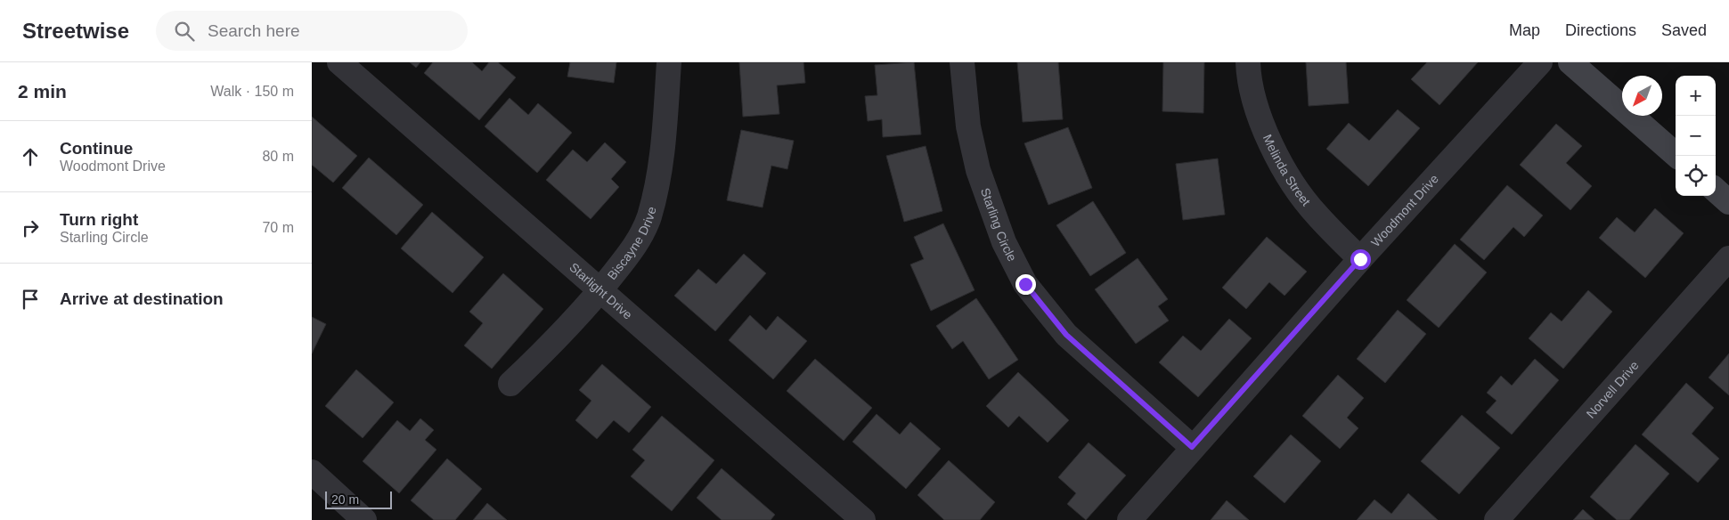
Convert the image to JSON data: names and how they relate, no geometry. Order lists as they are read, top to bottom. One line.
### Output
{"streets":{"street":["Melinda Street","Woodmont Drive","Starling Circle","Biscayne Drive","Starlight Drive","Norvell Drive"]},"crossings":[["Melinda Street","Woodmont Drive"],["Woodmont Drive","Starling Circle"],["Biscayne Drive","Starlight Drive"]],"scale_bar":"20 m","north":"bottom left","page":{"header":"Streetwise","search":"Search here","nav":["Map","Directions","Saved"],"heading":["2 min","Walk · 150 m"],"map_buttons":["+","−"],"list":[["Continue","Woodmont Drive","80 m"],["Turn right","Starling Circle","70 m"],"Arrive at destination"],"scale":"20 m"}}
